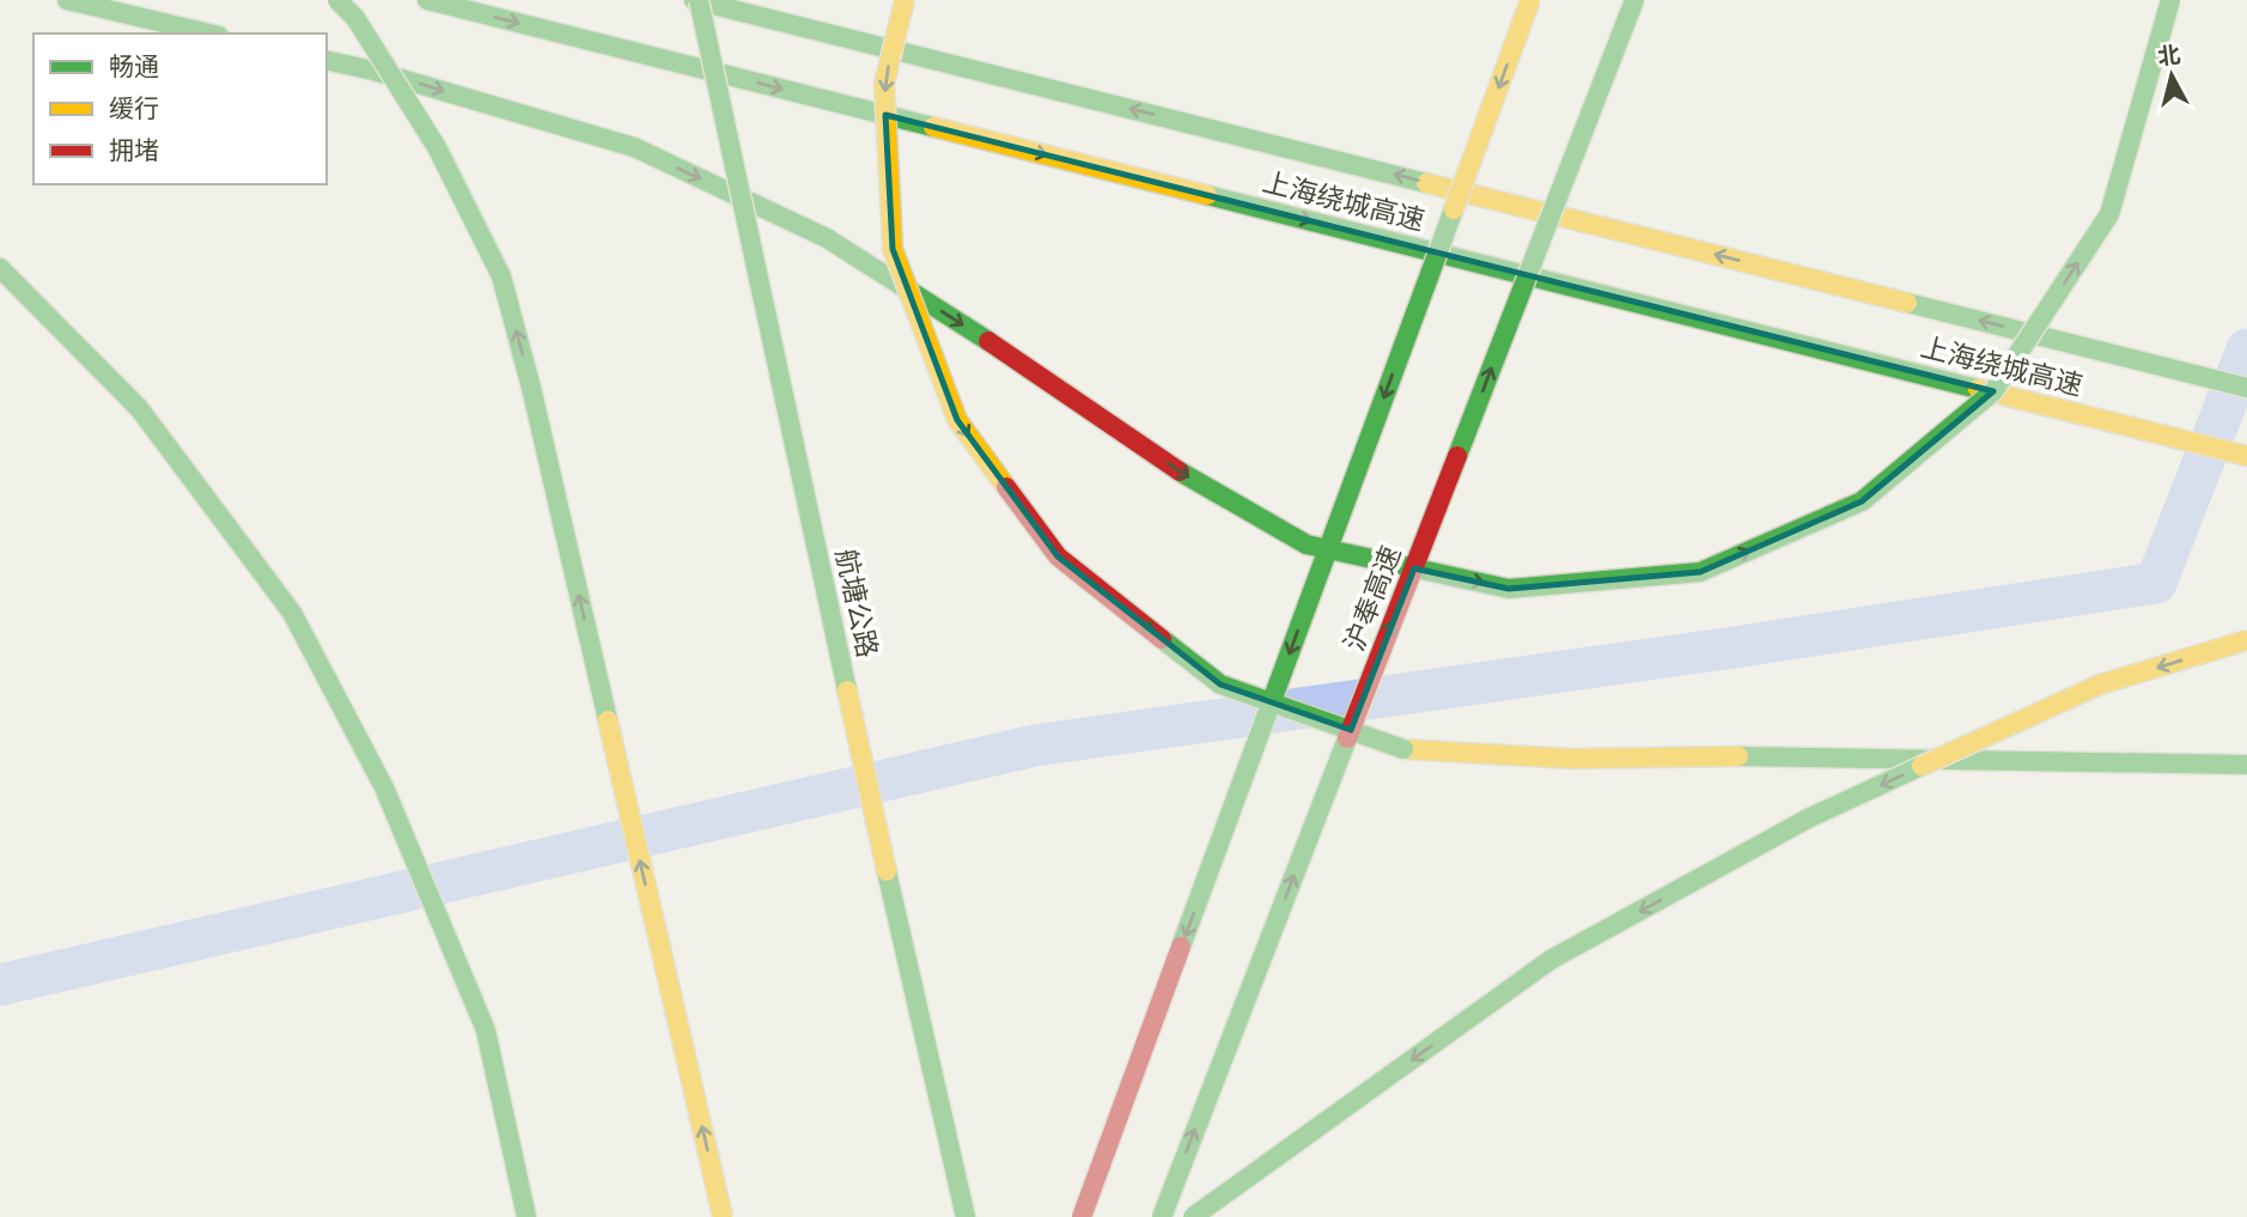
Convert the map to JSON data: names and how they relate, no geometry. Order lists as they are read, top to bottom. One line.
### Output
{"streets":{"main road":["上海绕城高速","沪奉高速","航塘公路"]},"crossings":[["上海绕城高速","航塘公路"]],"legend":["畅通","缓行","拥堵"],"north":"top"}
